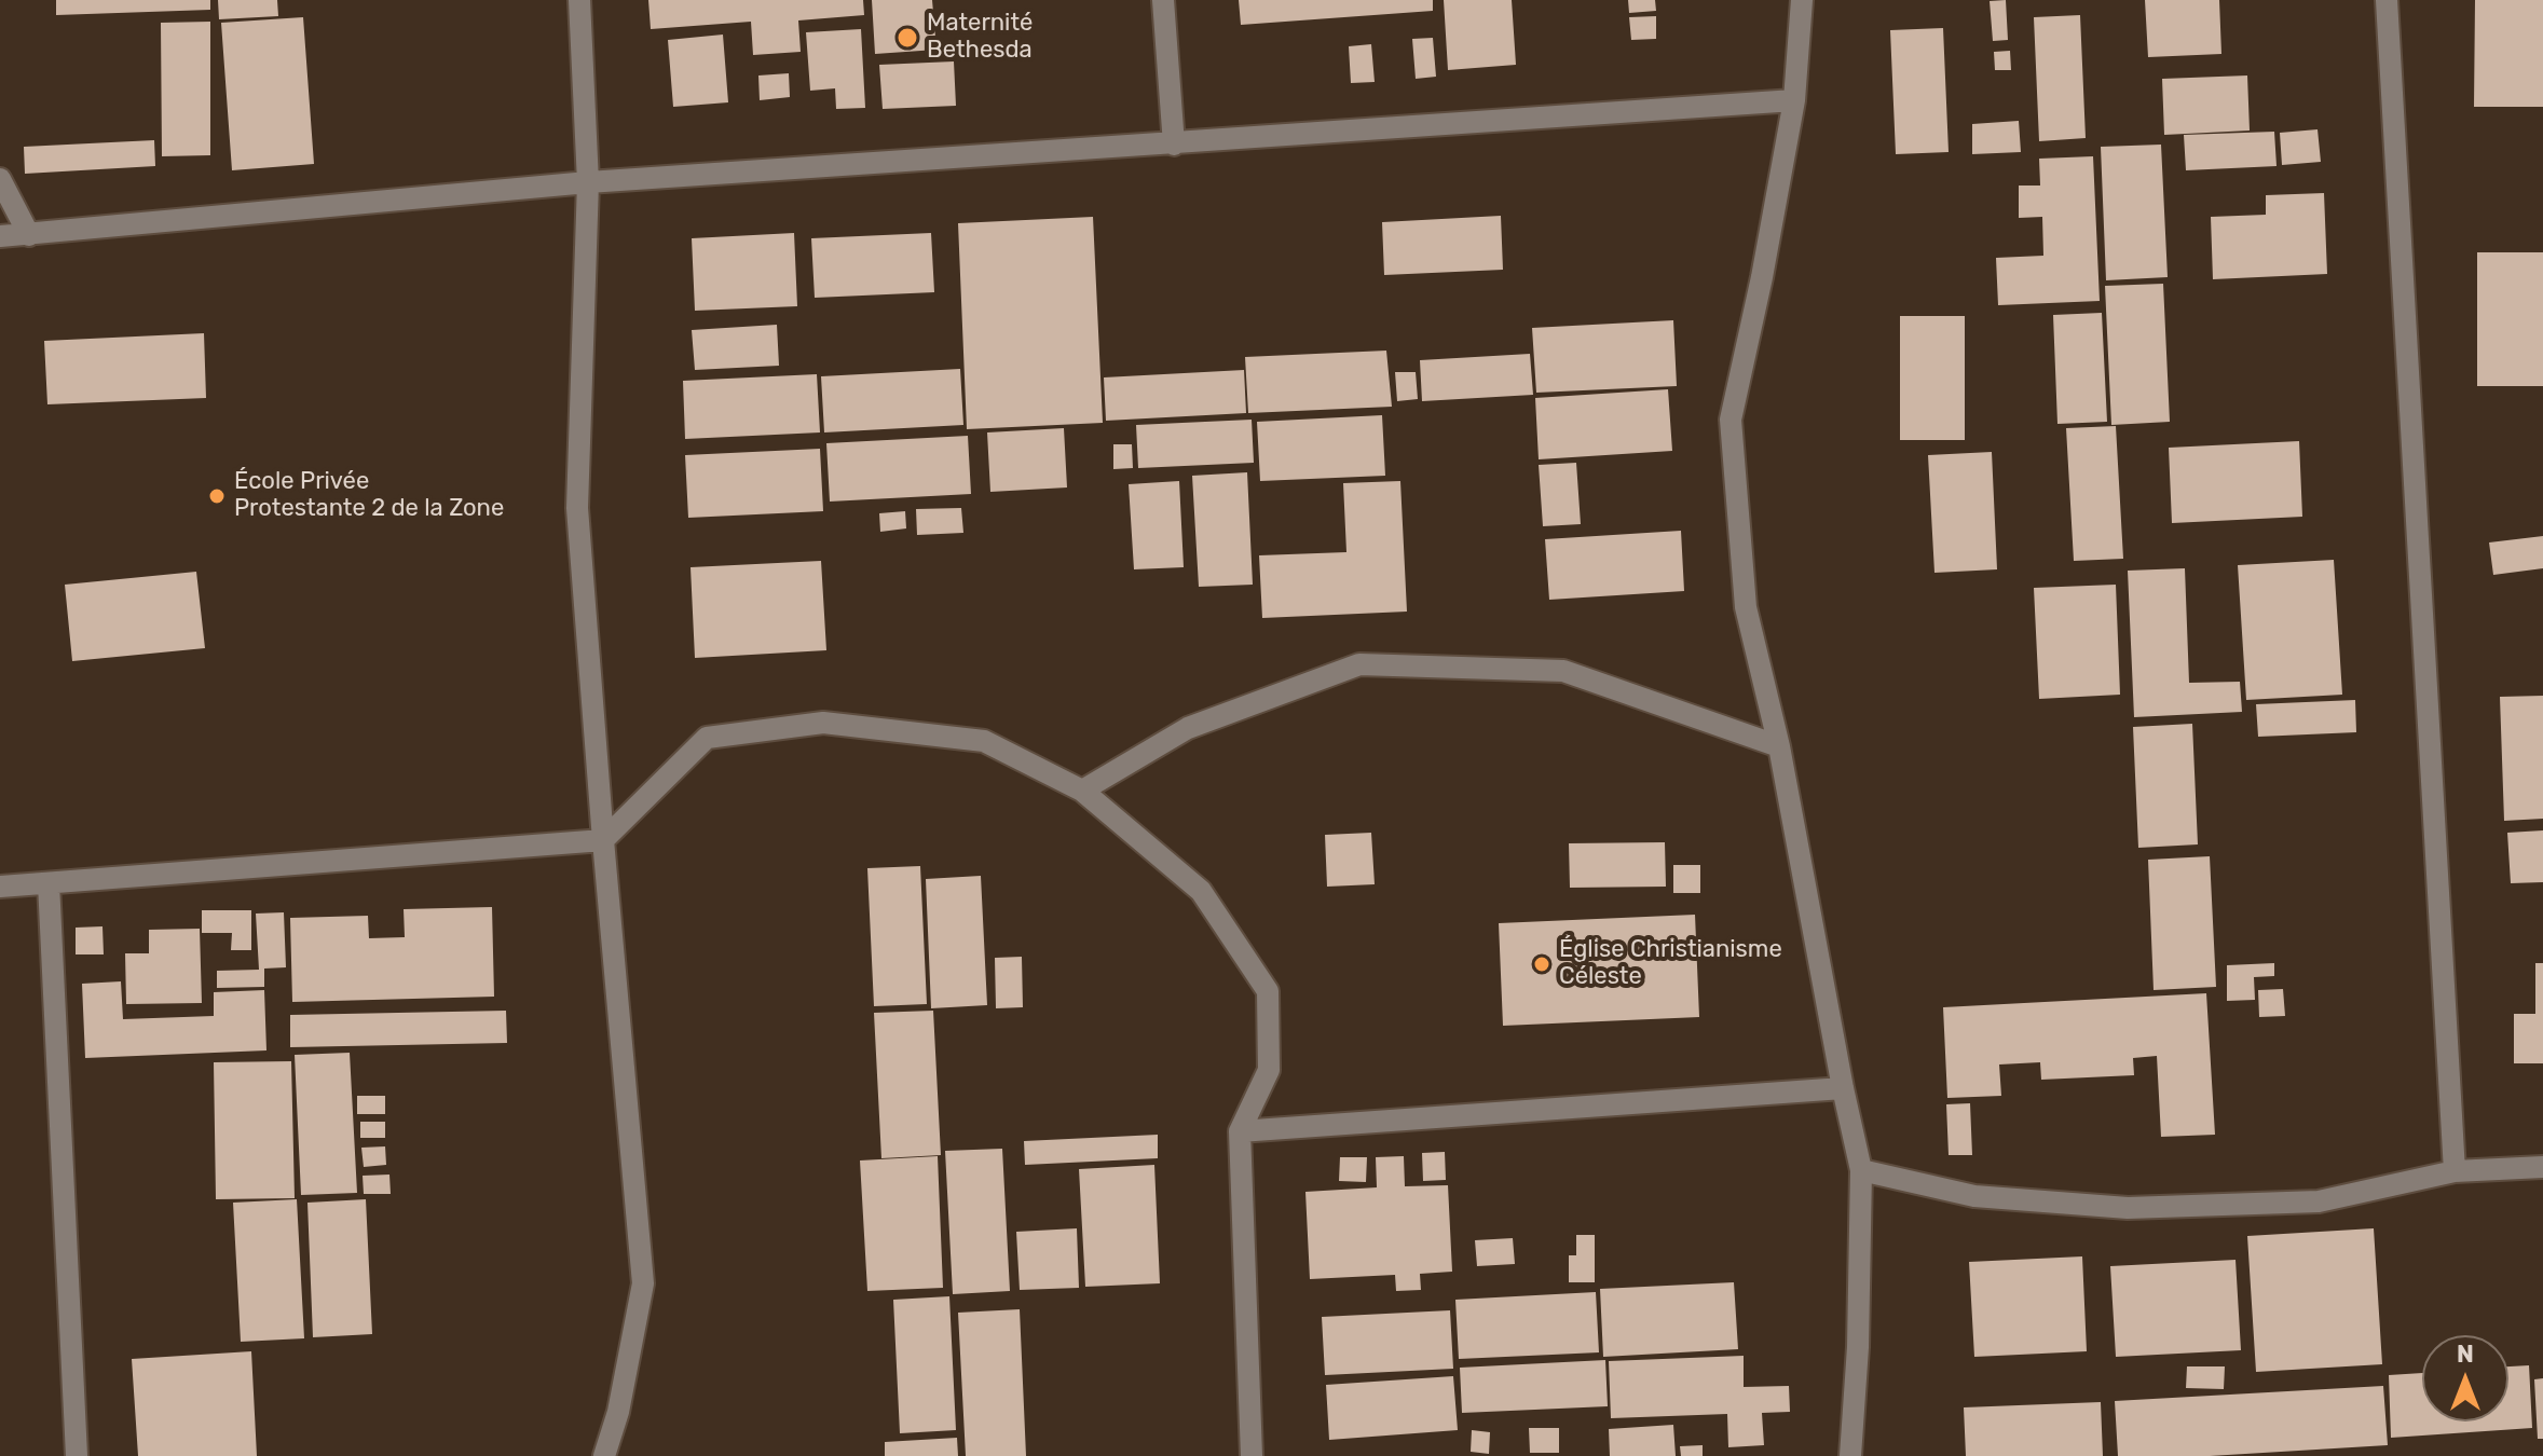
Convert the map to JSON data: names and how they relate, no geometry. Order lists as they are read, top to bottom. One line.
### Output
{"places":["Maternité Bethesda","École Privée Protestante 2 de la Zone","Église Christianisme Céleste"],"north":"top"}
